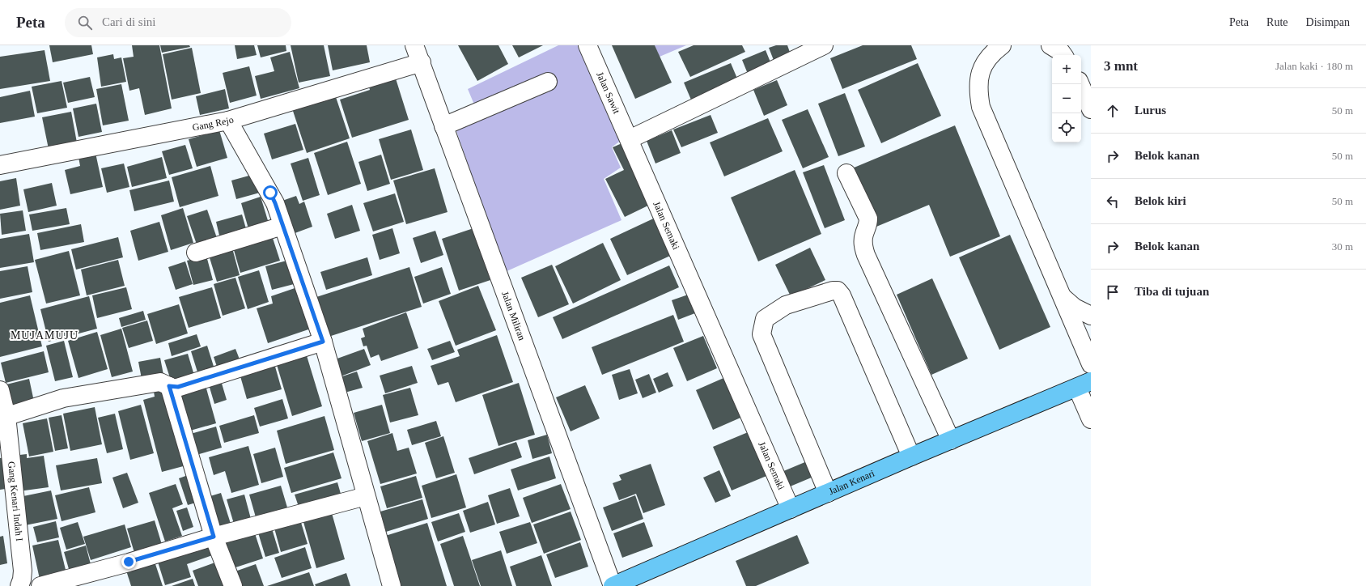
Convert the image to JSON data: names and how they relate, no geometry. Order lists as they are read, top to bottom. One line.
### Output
{"streets":{"main road":["Jalan Kenari"],"street":["Jalan Sawit","Gang Rejo","Jalan Semaki","Jalan Miliran","Gang Kenari Indah I"]},"crossings":[["Jalan Sawit","Jalan Semaki"],["Gang Rejo","Jalan Miliran"],["Jalan Semaki","Jalan Kenari"],["Jalan Miliran","Jalan Kenari"]],"districts":["MUJAMUJU"],"page":{"header":"Peta","search":"Cari di sini","nav":["Peta","Rute","Disimpan"],"heading":["3 mnt","Jalan kaki · 180 m"],"map_buttons":["+","−"],"list":[["Lurus","50 m"],["Belok kanan","50 m"],["Belok kiri","50 m"],["Belok kanan","30 m"],"Tiba di tujuan"]}}
